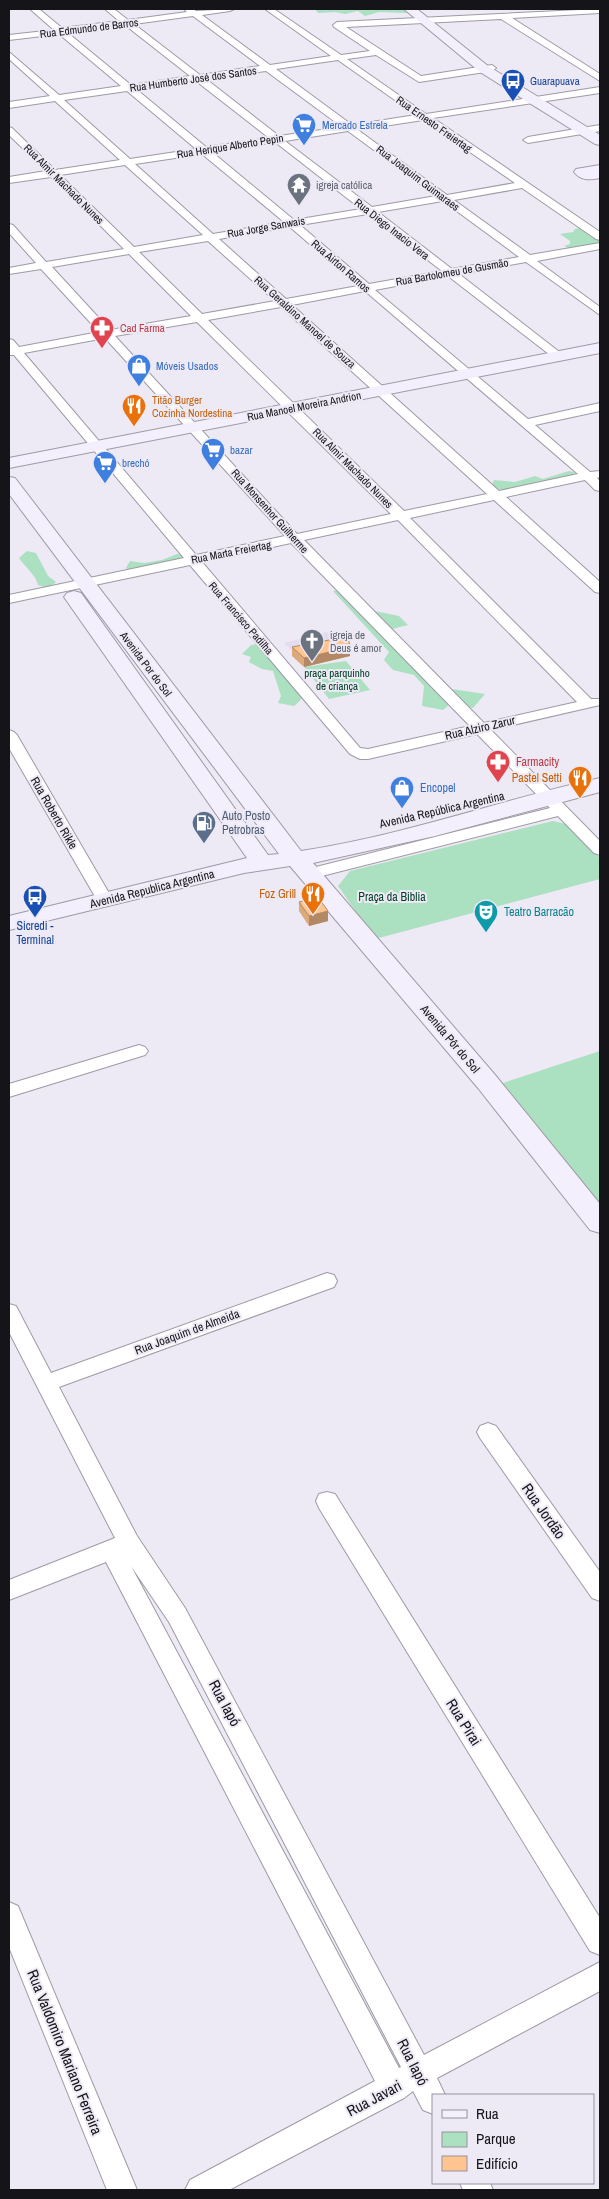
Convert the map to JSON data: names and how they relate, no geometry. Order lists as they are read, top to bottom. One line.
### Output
{"streets":{"main road":["Avenida Republica Argentina"],"street":["Rua Edmundo de Barros","Rua Humberto José dos Santos","Rua Ernesto Freiertag","Rua Herique Alberto Pepin","Rua Joaquim Guimaraes","Rua Almir Machado Nunes","Rua Jorge Sanwais","Rua Diego Inacio Vera","Rua Airton Ramos","Rua Bartolomeu de Gusmão","Rua Geraldino Manoel de Souza","Rua Manoel Moreira Andrion","Rua Monsenhor Guilherme","Rua Marta Freiertag","Rua Francisco Padilha","Avenida Por do Sol","Rua Alziro Zarur","Avenida República Argentina","Rua Roberto Rikle","Avenida Pôr do Sol","Rua Joaquim de Almeida","Rua Jordão","Rua Iapó","Rua Pirai","Rua Valdomiro Mariano Ferreira","Rua Javari"]},"crossings":[["Rua Edmundo de Barros","Rua Joaquim Guimaraes"],["Rua Edmundo de Barros","Rua Diego Inacio Vera"],["Rua Edmundo de Barros","Rua Airton Ramos"],["Rua Humberto José dos Santos","Rua Ernesto Freiertag"],["Rua Humberto José dos Santos","Rua Joaquim Guimaraes"],["Rua Humberto José dos Santos","Rua Diego Inacio Vera"],["Rua Humberto José dos Santos","Rua Airton Ramos"],["Rua Humberto José dos Santos","Rua Geraldino Manoel de Souza"],["Rua Ernesto Freiertag","Rua Herique Alberto Pepin"],["Rua Ernesto Freiertag","Rua Jorge Sanwais"],["Rua Herique Alberto Pepin","Rua Joaquim Guimaraes"],["Rua Herique Alberto Pepin","Rua Almir Machado Nunes"],["Rua Herique Alberto Pepin","Rua Diego Inacio Vera"],["Rua Herique Alberto Pepin","Rua Airton Ramos"],["Rua Herique Alberto Pepin","Rua Geraldino Manoel de Souza"],["Rua Joaquim Guimaraes","Rua Jorge Sanwais"],["Rua Joaquim Guimaraes","Rua Bartolomeu de Gusmão"],["Rua Almir Machado Nunes","Rua Jorge Sanwais"],["Rua Almir Machado Nunes","Rua Bartolomeu de Gusmão"],["Rua Almir Machado Nunes","Rua Manoel Moreira Andrion"],["Rua Almir Machado Nunes","Rua Marta Freiertag"],["Rua Almir Machado Nunes","Rua Alziro Zarur"],["Rua Jorge Sanwais","Rua Diego Inacio Vera"],["Rua Jorge Sanwais","Rua Airton Ramos"],["Rua Jorge Sanwais","Rua Geraldino Manoel de Souza"],["Rua Jorge Sanwais","Rua Monsenhor Guilherme"],["Rua Diego Inacio Vera","Rua Bartolomeu de Gusmão"],["Rua Diego Inacio Vera","Rua Manoel Moreira Andrion"],["Rua Airton Ramos","Rua Bartolomeu de Gusmão"],["Rua Airton Ramos","Rua Manoel Moreira Andrion"],["Rua Airton Ramos","Rua Marta Freiertag"],["Rua Bartolomeu de Gusmão","Rua Geraldino Manoel de Souza"],["Rua Bartolomeu de Gusmão","Rua Monsenhor Guilherme"],["Rua Bartolomeu de Gusmão","Rua Francisco Padilha"],["Rua Geraldino Manoel de Souza","Rua Manoel Moreira Andrion"],["Rua Geraldino Manoel de Souza","Rua Marta Freiertag"],["Rua Manoel Moreira Andrion","Rua Monsenhor Guilherme"],["Rua Manoel Moreira Andrion","Rua Francisco Padilha"],["Rua Monsenhor Guilherme","Rua Marta Freiertag"],["Rua Monsenhor Guilherme","Rua Alziro Zarur"],["Rua Monsenhor Guilherme","Avenida República Argentina"],["Rua Marta Freiertag","Rua Francisco Padilha"],["Rua Marta Freiertag","Avenida Por do Sol"],["Rua Francisco Padilha","Rua Alziro Zarur"],["Avenida Por do Sol","Avenida República Argentina"],["Avenida Por do Sol","Avenida Republica Argentina"],["Avenida Por do Sol","Avenida Pôr do Sol"],["Avenida República Argentina","Avenida Republica Argentina"],["Avenida República Argentina","Avenida Pôr do Sol"],["Rua Roberto Rikle","Avenida Republica Argentina"],["Avenida Republica Argentina","Avenida Pôr do Sol"],["Rua Joaquim de Almeida","Rua Iapó"],["Rua Iapó","Rua Javari"]],"parks":["praça parquinho de criança","Praça da Biblia"],"places":{"bus stop":["Guarapuava","Sicredi - Terminal"],"supermarket":["Mercado Estrela","bazar","brechó"],"temple":["igreja católica"],"pharmacy":["Cad Farma","Farmacity"],"shop":["Móveis Usados","Encopel"],"restaurant":["Titão Burger Cozinha Nordestina","Pastel Setti","Foz Grill"],"church":["igreja de Deus é amor"],"fuel station":["Auto Posto Petrobras"],"theatre":["Teatro Barracão"]},"legend":["Rua","Parque","Edifício"]}
